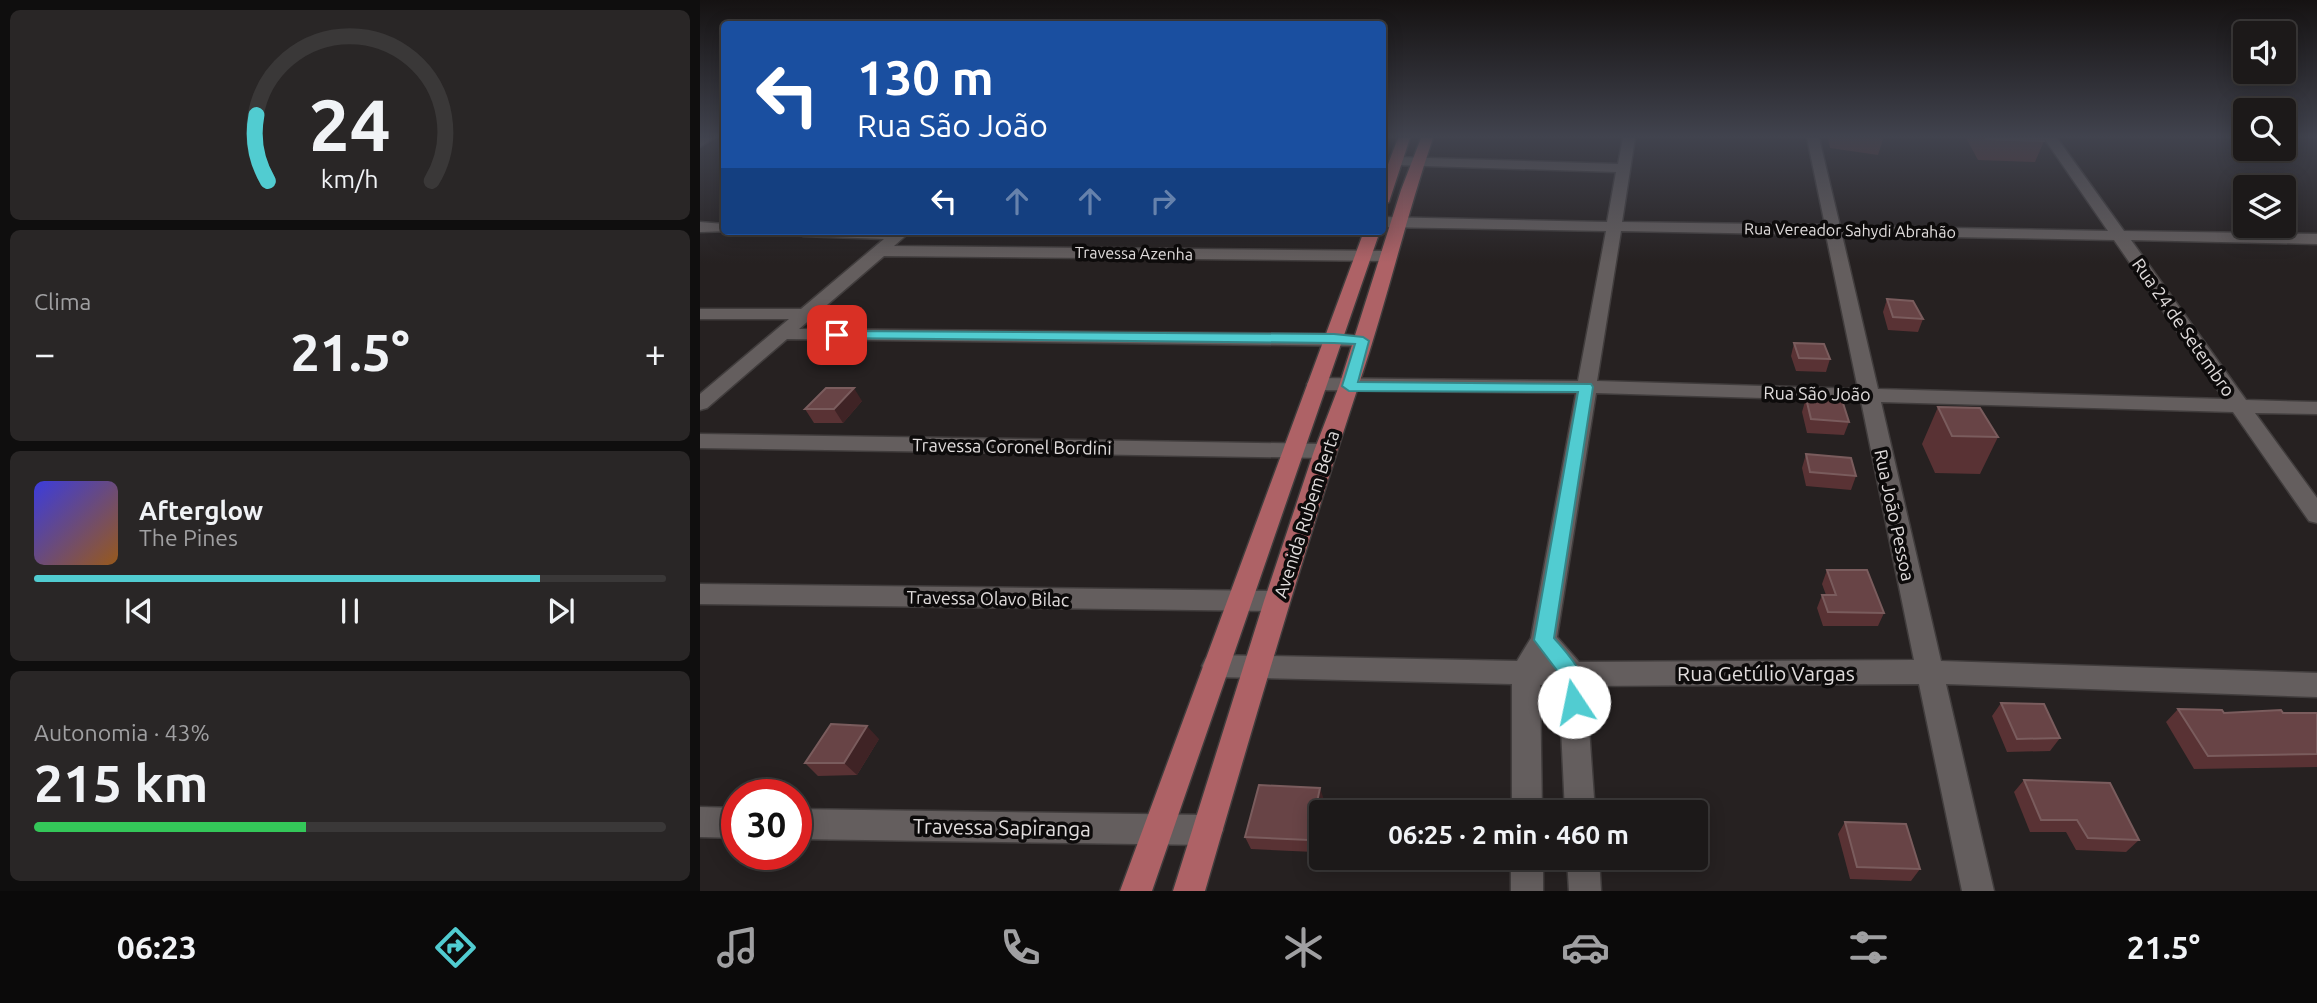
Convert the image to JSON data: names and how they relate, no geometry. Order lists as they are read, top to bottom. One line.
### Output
{"streets":{"main road":["Avenida Rubem Berta"],"street":["Rua Vereador Sahydi Abrahão","Travessa Azenha","Rua 24 de Setembro","Rua São João","Travessa Coronel Bordini","Rua João Pessoa","Travessa Olavo Bilac","Rua Getúlio Vargas","Travessa Sapiranga"]},"crossings":[["Rua Vereador Sahydi Abrahão","Rua 24 de Setembro"],["Rua Vereador Sahydi Abrahão","Avenida Rubem Berta"],["Rua Vereador Sahydi Abrahão","Rua João Pessoa"],["Travessa Azenha","Avenida Rubem Berta"],["Rua 24 de Setembro","Rua São João"],["Rua São João","Avenida Rubem Berta"],["Rua São João","Rua João Pessoa"],["Travessa Coronel Bordini","Avenida Rubem Berta"],["Avenida Rubem Berta","Travessa Olavo Bilac"],["Avenida Rubem Berta","Rua Getúlio Vargas"],["Avenida Rubem Berta","Travessa Sapiranga"],["Rua João Pessoa","Rua Getúlio Vargas"]],"page":{"turn":["130 m","Rua São João"],"tile":["Clima",["Autonomia · 43%","215 km"]],"heat":["−","21.5°","+"],"song":["Afterglow","The Pines"],"limit":"30","trip":"06:25 · 2 min · 460 m","tabs":["06:23","21.5°"],"gauge":["24","km/h"]}}
